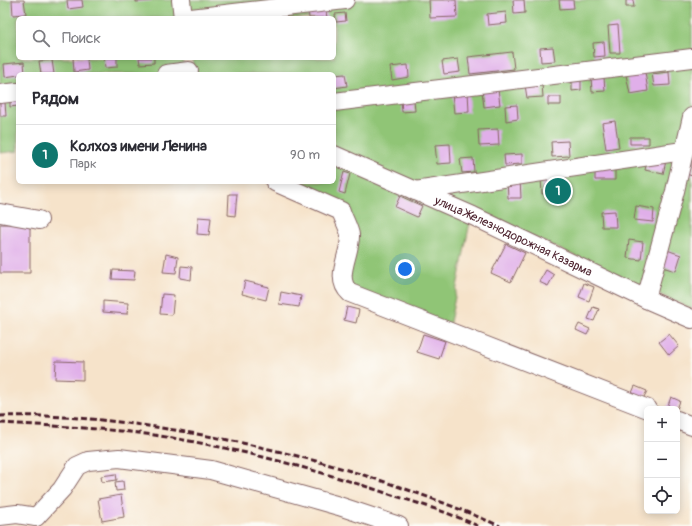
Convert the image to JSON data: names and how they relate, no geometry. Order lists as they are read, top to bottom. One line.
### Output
{"streets":{"street":["улица Железнодорожная Казарма"]},"page":{"search":"Поиск","heading":"Рядом","list":[{"mark":"1","name":"Колхоз имени Ленина","note":"Парк","value":"90 m"}],"pins":"1","map_buttons":["+","−"]}}
